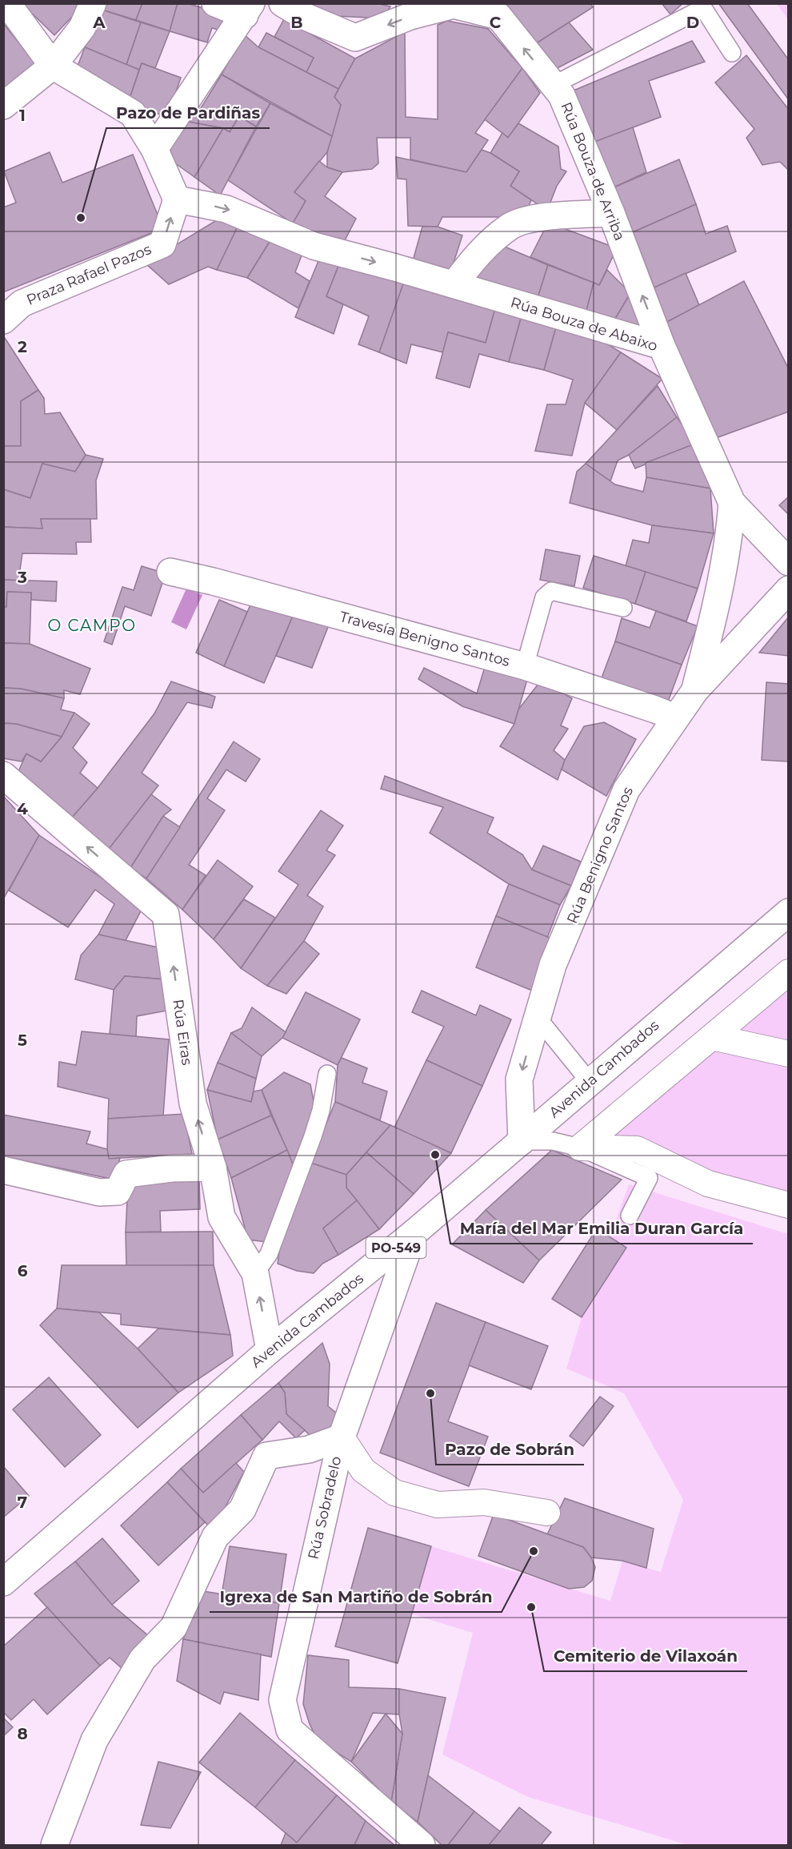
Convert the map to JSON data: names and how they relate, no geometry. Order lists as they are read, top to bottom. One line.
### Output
{"streets":{"street":["Rúa Bouza de Arriba","Praza Rafael Pazos","Rúa Bouza de Abaixo","Travesía Benigno Santos","Rúa Benigno Santos","Rúa Eiras","Avenida Cambados","PO-549","Rúa Sobradelo"]},"crossings":[["Rúa Bouza de Arriba","Rúa Bouza de Abaixo"],["Praza Rafael Pazos","Rúa Bouza de Abaixo"],["Rúa Bouza de Abaixo","Rúa Benigno Santos"],["Travesía Benigno Santos","Rúa Benigno Santos"],["Rúa Benigno Santos","Avenida Cambados"],["Rúa Eiras","Avenida Cambados"],["Avenida Cambados","Rúa Sobradelo"]],"one_way":["Rúa Bouza de Arriba","Praza Rafael Pazos","Rúa Eiras"],"districts":["O CAMPO"],"places":["Pazo de Pardiñas","María del Mar Emilia Duran García","Pazo de Sobrán","Igrexa de San Martiño de Sobrán","Cemiterio de Vilaxoán"],"grid":{"columns":["A","B","C","D"],"rows":["1","2","3","4","5","6","7","8"]}}
